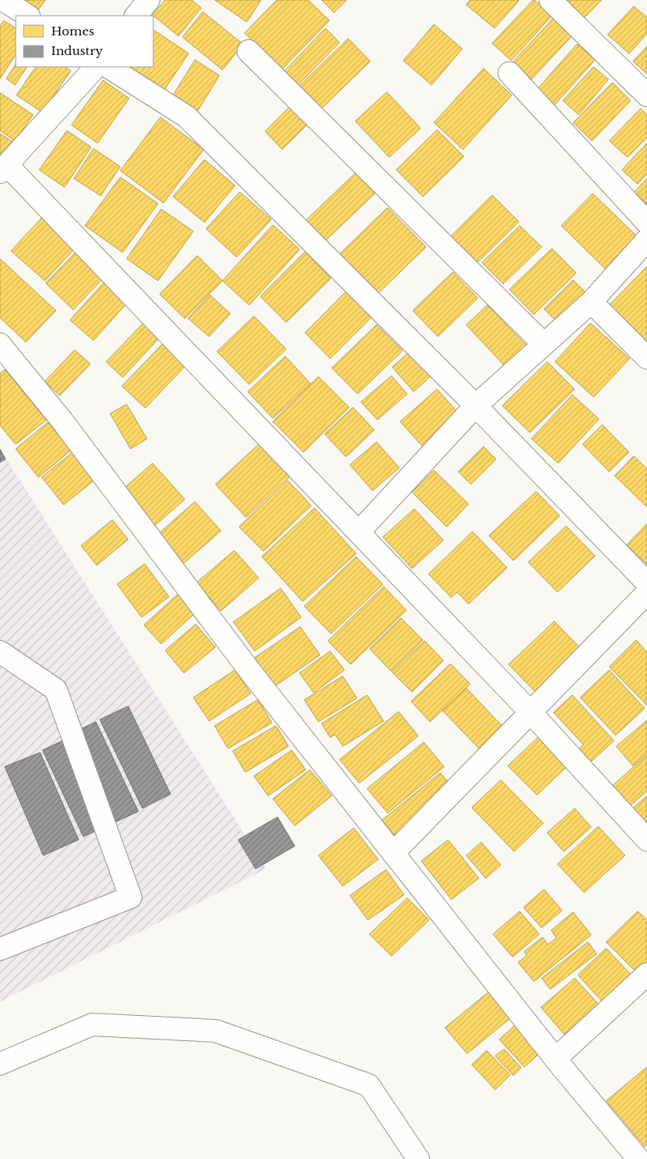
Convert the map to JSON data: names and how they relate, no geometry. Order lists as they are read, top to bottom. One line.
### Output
{"legend":["Homes","Industry"]}
